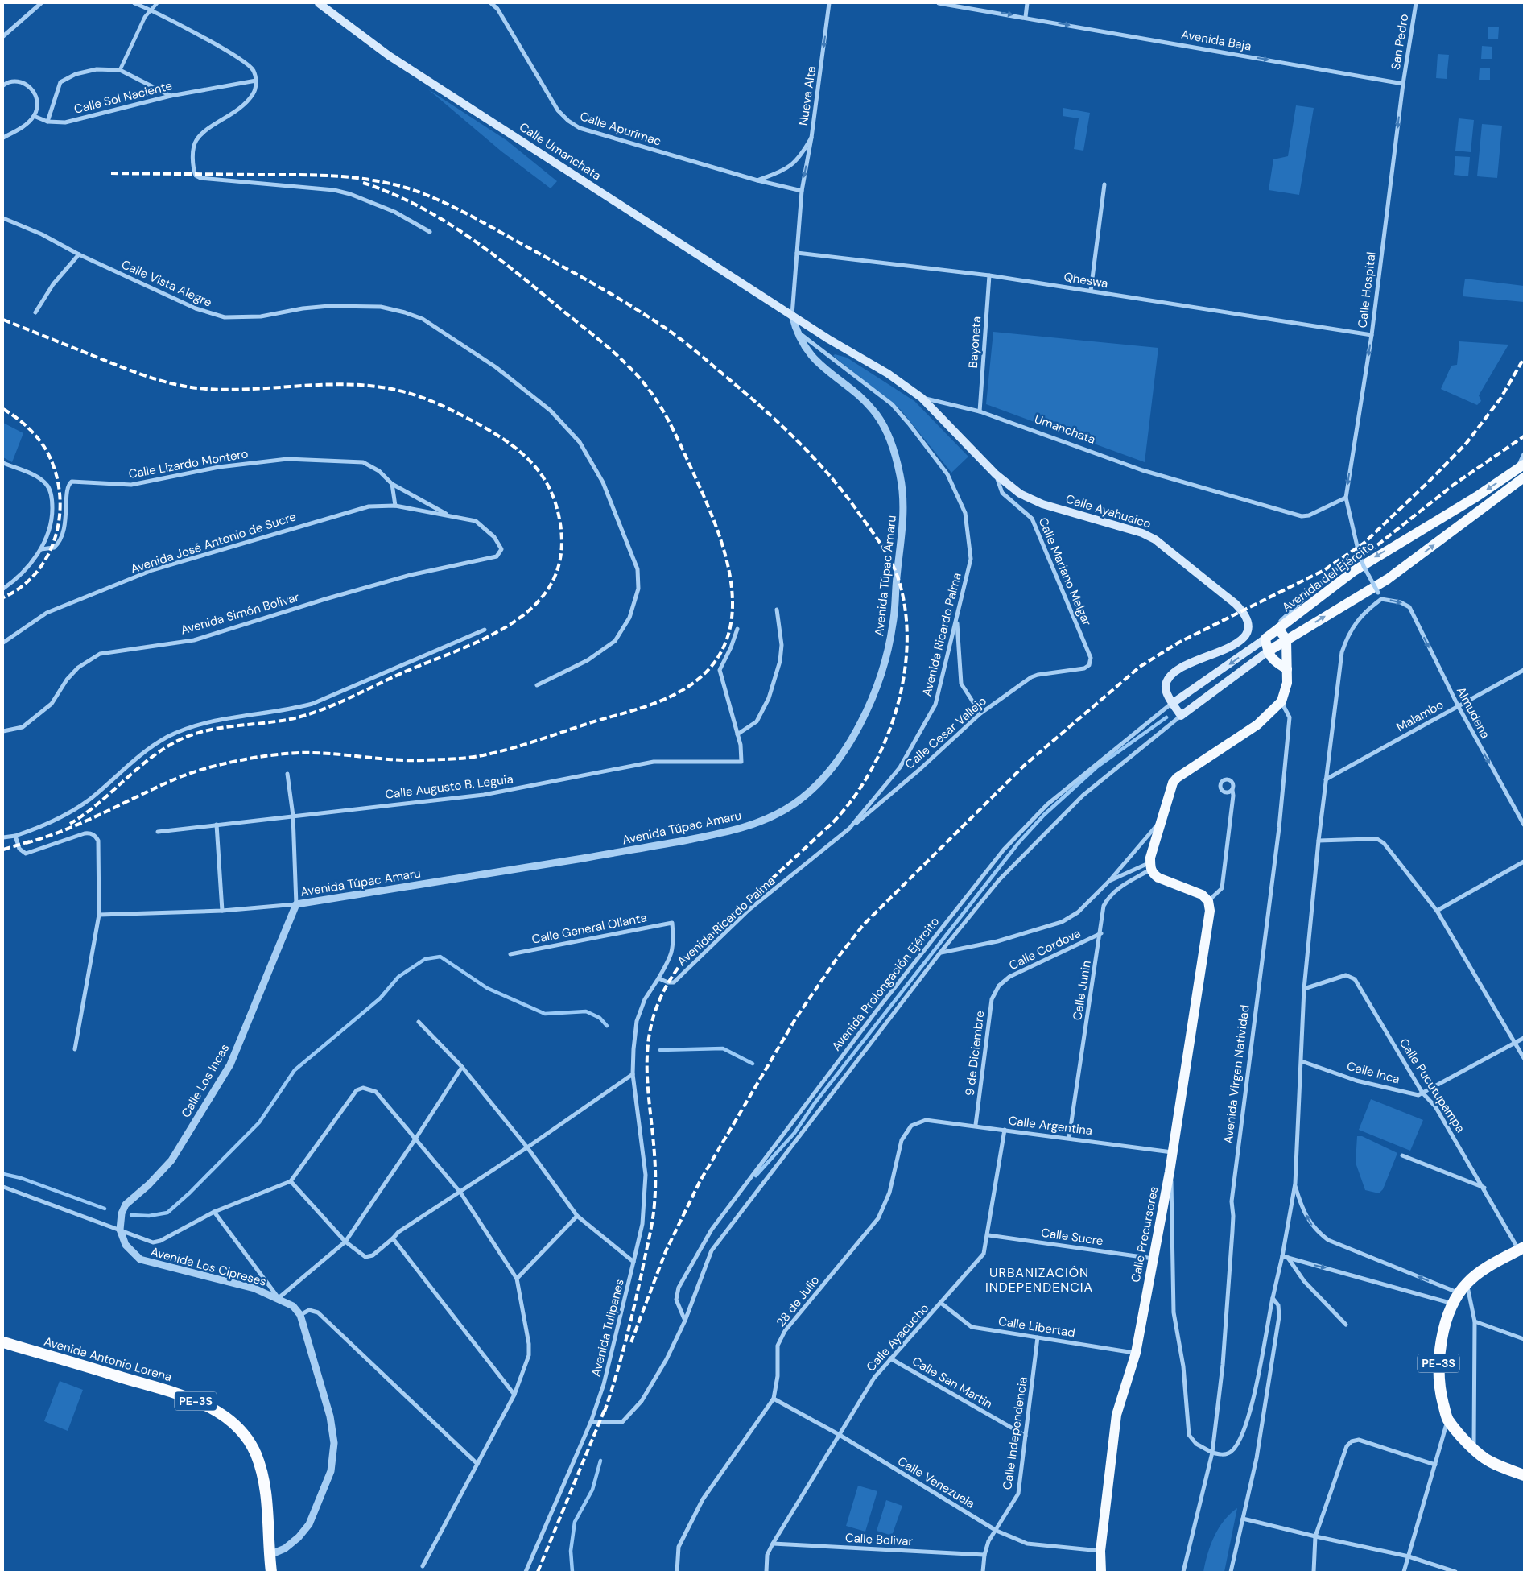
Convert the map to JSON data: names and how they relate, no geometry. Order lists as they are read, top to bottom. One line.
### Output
{"streets":{"highway":["Avenida Antonio Lorena","PE-3S"],"main road":["Calle Umanchata","Umanchata","Calle Ayahuaico","Avenida del Ejército","Calle Precursores"],"street":["Avenida Baja","San Pedro","Nueva Alta","Calle Sol Naciente","Calle Apurímac","Qheswa","Calle Vista Alegre","Calle Hospital","Bayoneta","Calle Lizardo Montero","Avenida José Antonio de Sucre","Calle Mariano Melgar","Avenida Túpac Amaru","Avenida Simón Bolivar","Avenida Ricardo Palma","Almudena","Malambo","Calle Cesar Vallejo","Calle Augusto B. Leguia","Calle General Ollanta","Calle Cordova","Avenida Prolongación Ejército","Calle Junin","9 de Diciembre","Calle Inca","Avenida Virgen Natividad","Calle Los Incas","Calle Pucutupampa","Calle Argentina","Calle Sucre","Avenida Los Cipreses","28 de Julio","Calle Libertad","Avenida Tulipanes","Calle Ayacucho","Calle San Martin","Calle Independencia","Calle Venezuela","Calle Bolivar"]},"crossings":[["Avenida Baja","San Pedro"],["Avenida Baja","Calle Hospital"],["San Pedro","Calle Hospital"],["Nueva Alta","Calle Apurímac"],["Nueva Alta","Calle Umanchata"],["Nueva Alta","Qheswa"],["Nueva Alta","Umanchata"],["Nueva Alta","Avenida Túpac Amaru"],["Calle Umanchata","Umanchata"],["Calle Umanchata","Avenida Túpac Amaru"],["Qheswa","Calle Hospital"],["Qheswa","Bayoneta"],["Calle Hospital","Umanchata"],["Bayoneta","Umanchata"],["Umanchata","Calle Ayahuaico"],["Umanchata","Avenida Túpac Amaru"],["Calle Lizardo Montero","Avenida José Antonio de Sucre"],["Calle Ayahuaico","Calle Mariano Melgar"],["Calle Ayahuaico","Avenida del Ejército"],["Calle Ayahuaico","Avenida Prolongación Ejército"],["Avenida José Antonio de Sucre","Avenida Simón Bolivar"],["Calle Mariano Melgar","Calle Cesar Vallejo"],["Avenida Túpac Amaru","Avenida Ricardo Palma"],["Avenida Túpac Amaru","Calle Los Incas"],["Avenida del Ejército","Avenida Prolongación Ejército"],["Avenida Ricardo Palma","Calle Cesar Vallejo"],["Avenida Ricardo Palma","Calle General Ollanta"],["Almudena","Malambo"],["Calle Cordova","Calle Junin"],["Calle Cordova","9 de Diciembre"],["Avenida Prolongación Ejército","Avenida Tulipanes"],["Calle Junin","Calle Argentina"],["9 de Diciembre","Calle Argentina"],["Calle Inca","Calle Pucutupampa"],["Calle Los Incas","Avenida Los Cipreses"],["Calle Pucutupampa","PE-3S"],["Calle Argentina","Calle Precursores"],["Calle Argentina","28 de Julio"],["Calle Argentina","Calle Ayacucho"],["Calle Precursores","Calle Sucre"],["Calle Precursores","Calle Libertad"],["Calle Precursores","Calle Venezuela"],["Calle Sucre","Calle Ayacucho"],["28 de Julio","Calle Venezuela"],["Calle Libertad","Calle Ayacucho"],["Calle Libertad","Calle Independencia"],["Calle Ayacucho","Calle San Martin"],["Calle Ayacucho","Calle Venezuela"],["Calle Ayacucho","Calle Bolivar"],["Calle San Martin","Calle Independencia"],["Calle Independencia","Calle Venezuela"],["Calle Independencia","Calle Bolivar"]],"one_way":["Avenida Baja","Nueva Alta","Calle Hospital","Almudena"],"districts":["URBANIZACIÓN INDEPENDENCIA"]}
